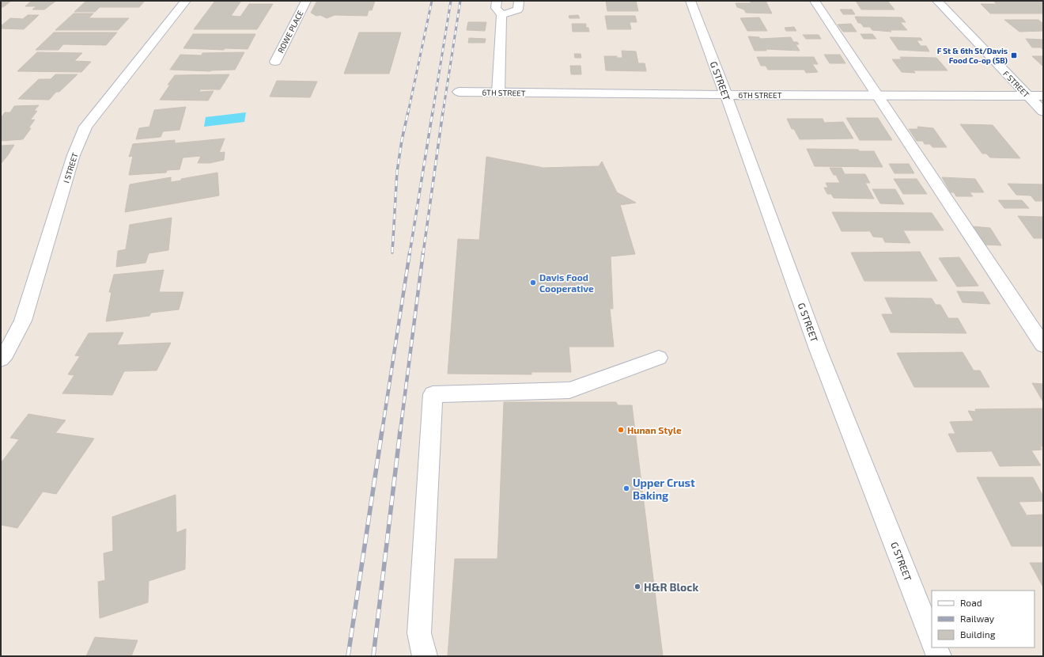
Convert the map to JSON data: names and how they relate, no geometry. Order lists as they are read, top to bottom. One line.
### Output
{"streets":{"street":["ROWE PLACE","G STREET","F STREET","6TH STREET","I STREET"]},"crossings":[["G STREET","6TH STREET"],["F STREET","6TH STREET"]],"places":{"transit":["F St & 6th St/Davis Food Co-op (SB)"],"other":["Davis Food Cooperative","Hunan Style","Upper Crust Baking","H&R Block"]},"legend":["Road","Railway","Building"]}
